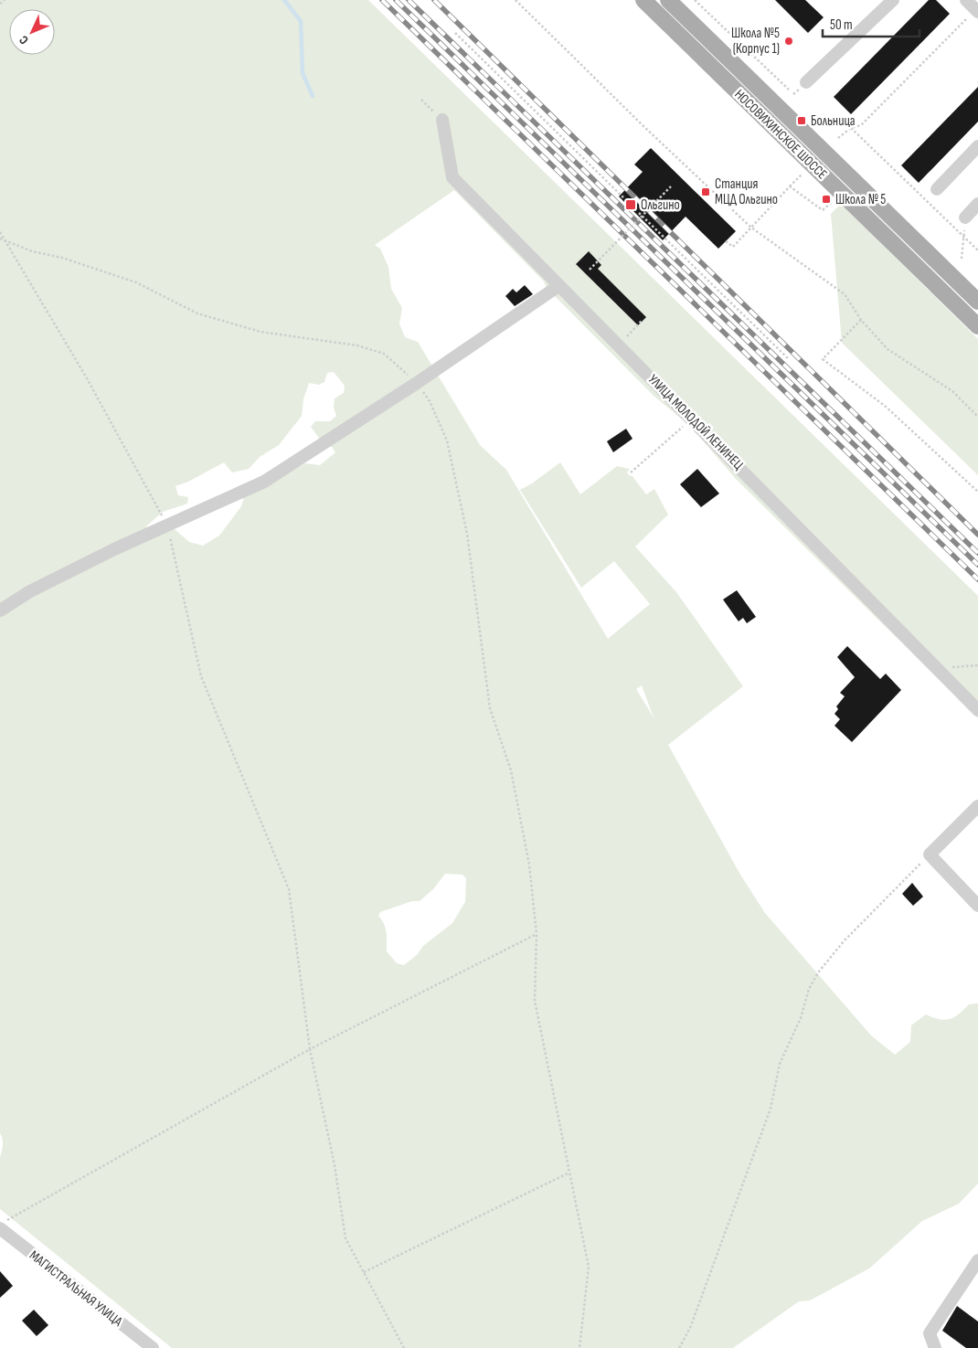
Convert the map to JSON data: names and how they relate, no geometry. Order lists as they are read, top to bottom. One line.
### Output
{"streets":{"main road":["НОСОВИХИНСКОЕ ШОССЕ"],"street":["УЛИЦА МОЛОДОЙ ЛЕНИНЕЦ","МАГИСТРАЛЬНАЯ УЛИЦА"]},"places":{"other":["Школа №5 (Корпус 1)"],"transit":["Больница","Станция МЦД Ольгино","Школа № 5","Ольгино"]},"scale_bar":"50 m","north":"bottom left"}
